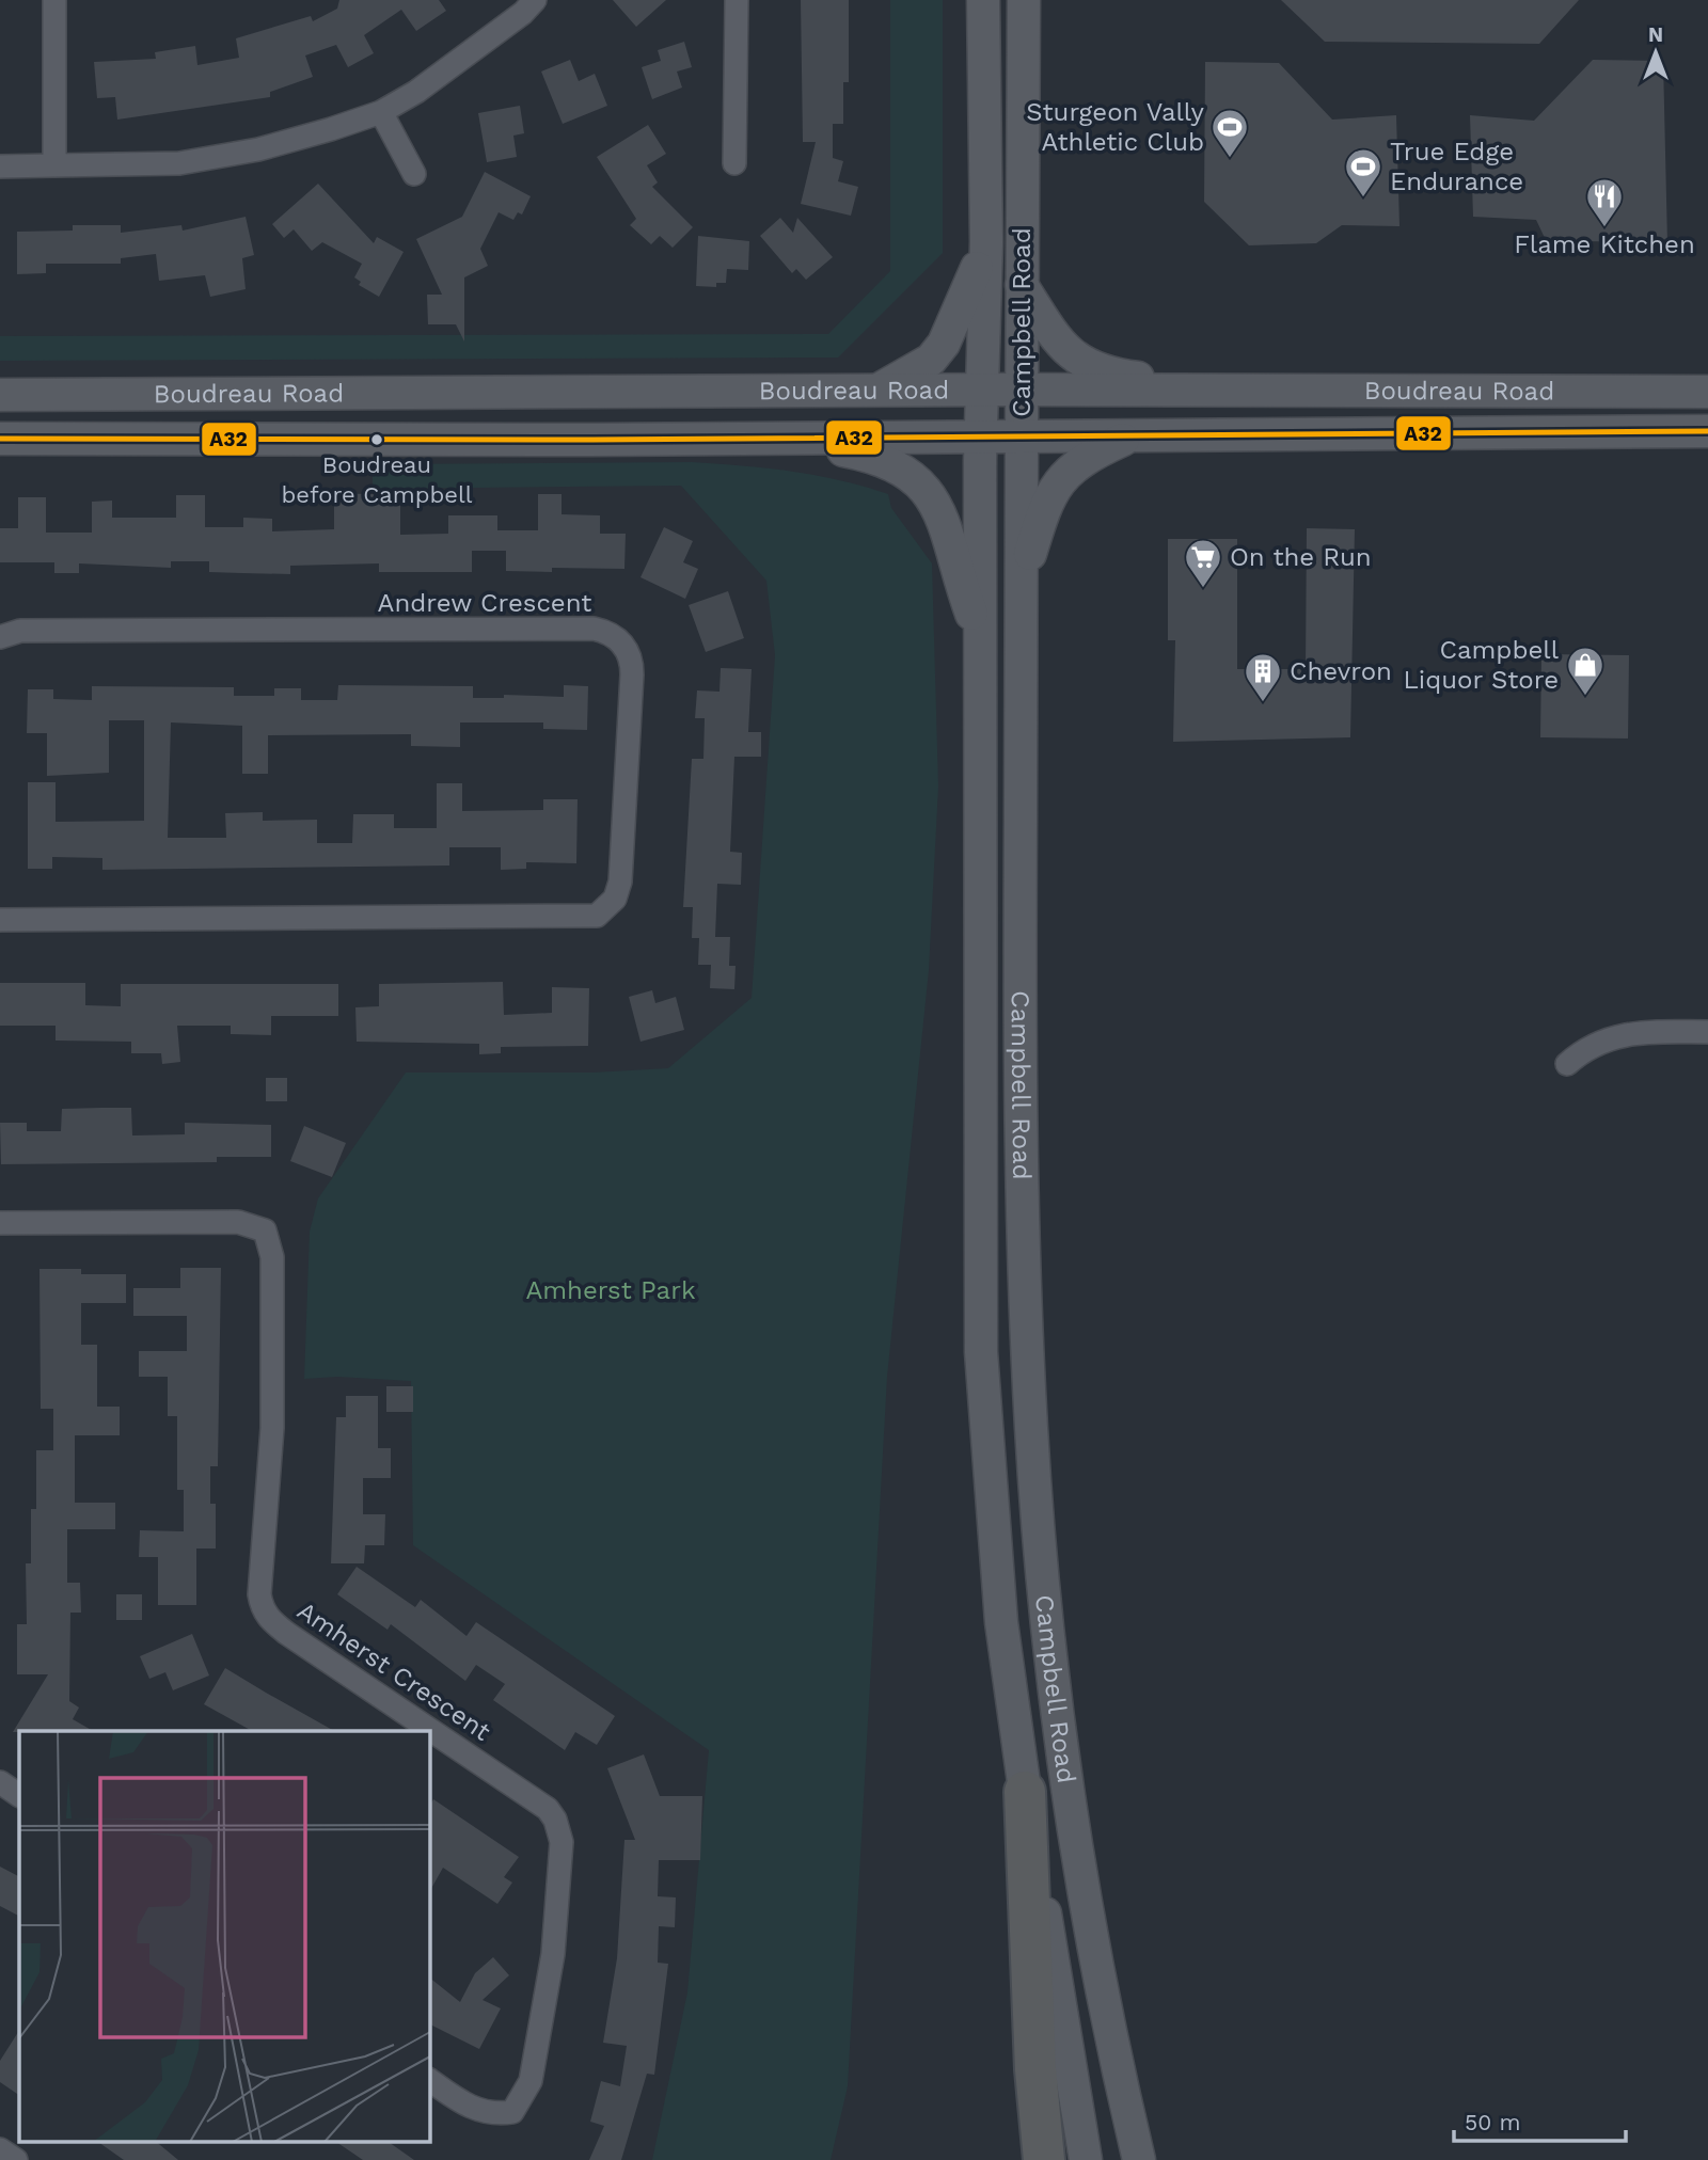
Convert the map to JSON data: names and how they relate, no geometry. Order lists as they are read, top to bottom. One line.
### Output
{"streets":{"main road":["Campbell Road","Boudreau Road"],"street":["Andrew Crescent","Amherst Crescent"]},"crossings":[["Campbell Road","Boudreau Road"]],"parks":["Amherst Park"],"places":{"sports":["Sturgeon Vally Athletic Club","True Edge Endurance"],"restaurant":["Flame Kitchen"],"other":["Boudreau before Campbell"],"supermarket":["On the Run"],"shop":["Campbell Liquor Store"],"building":["Chevron"]},"lines":["transit line A32"],"scale_bar":"50 m","north":"top"}
